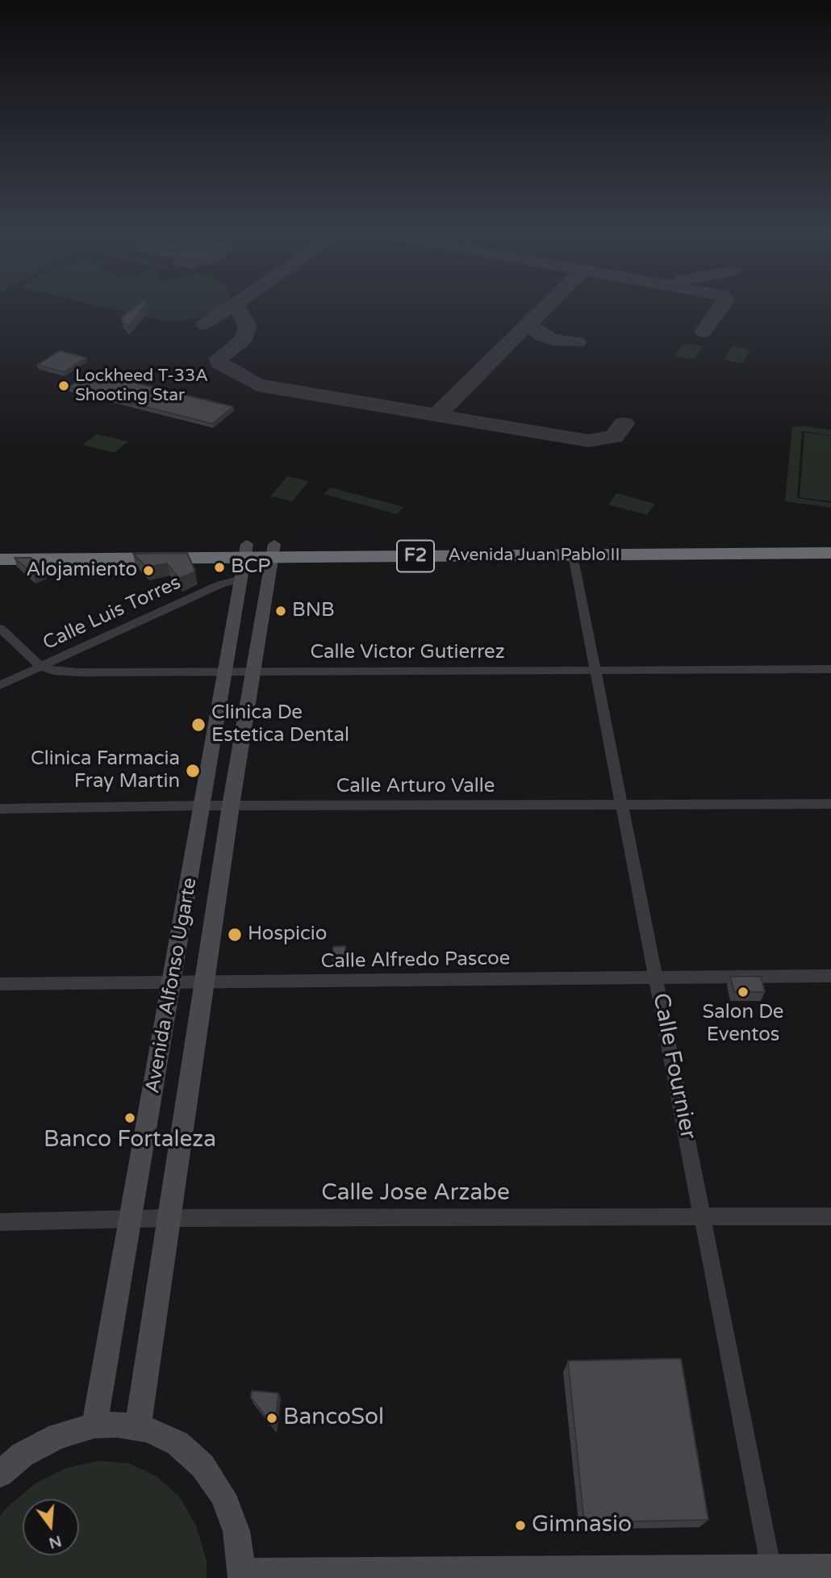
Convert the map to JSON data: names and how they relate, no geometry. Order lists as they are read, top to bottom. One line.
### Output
{"streets":{"highway":["Avenida Juan Pablo II","F2"],"main road":["Avenida Alfonso Ugarte"],"street":["Calle Luis Torres","Calle Victor Gutierrez","Calle Arturo Valle","Calle Alfredo Pascoe","Calle Fournier","Calle Jose Arzabe"]},"crossings":[["Avenida Juan Pablo II","Avenida Alfonso Ugarte"],["Avenida Juan Pablo II","Calle Fournier"],["Calle Luis Torres","Calle Victor Gutierrez"],["Calle Luis Torres","Avenida Alfonso Ugarte"],["Calle Victor Gutierrez","Avenida Alfonso Ugarte"],["Calle Victor Gutierrez","Calle Fournier"],["Calle Arturo Valle","Avenida Alfonso Ugarte"],["Calle Arturo Valle","Calle Fournier"],["Calle Alfredo Pascoe","Avenida Alfonso Ugarte"],["Calle Alfredo Pascoe","Calle Fournier"],["Avenida Alfonso Ugarte","Calle Jose Arzabe"],["Calle Fournier","Calle Jose Arzabe"]],"places":["Lockheed T-33A Shooting Star","BCP","Alojamiento","BNB","Clinica De Estetica Dental","Clinica Farmacia Fray Martin","Hospicio","Salon De Eventos","Banco Fortaleza","BancoSol","Gimnasio"],"north":"bottom"}
